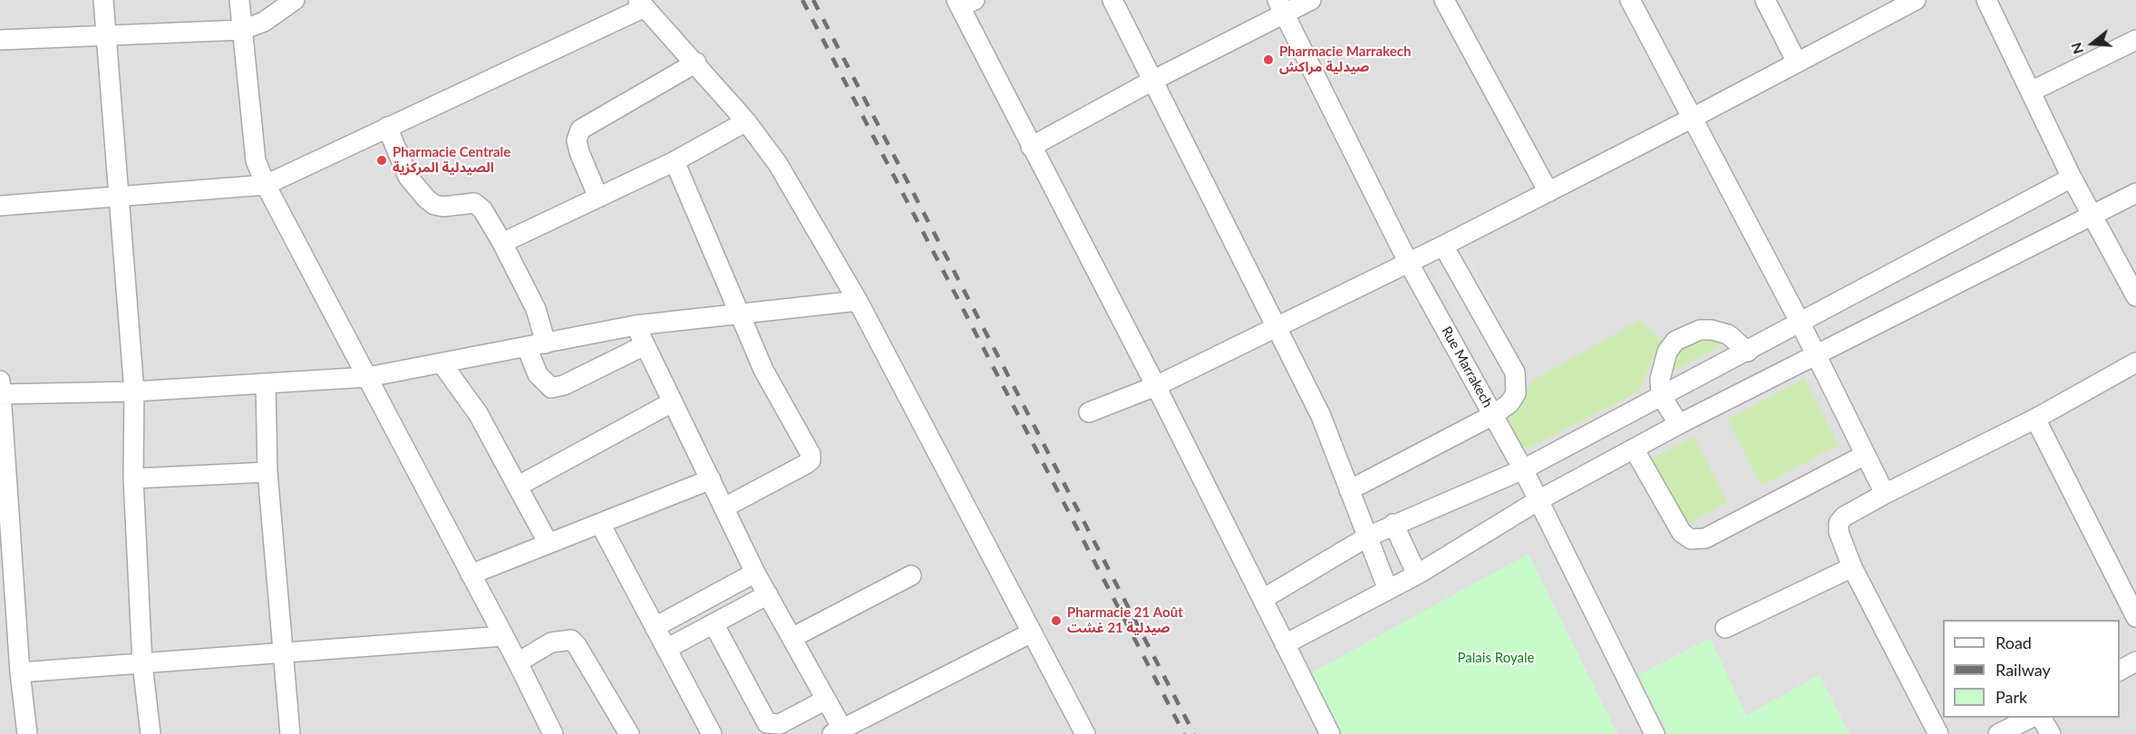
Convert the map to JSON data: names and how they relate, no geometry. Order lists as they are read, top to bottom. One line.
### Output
{"streets":{"street":["Rue Marrakech"]},"parks":["Palais Royale"],"places":["Pharmacie Marrakech صيدلية مراكش","Pharmacie Centrale الصيدلية المركزية","Pharmacie 21 Août صيدلية 21 غشت"],"legend":["Road","Railway","Park"],"north":"left"}
